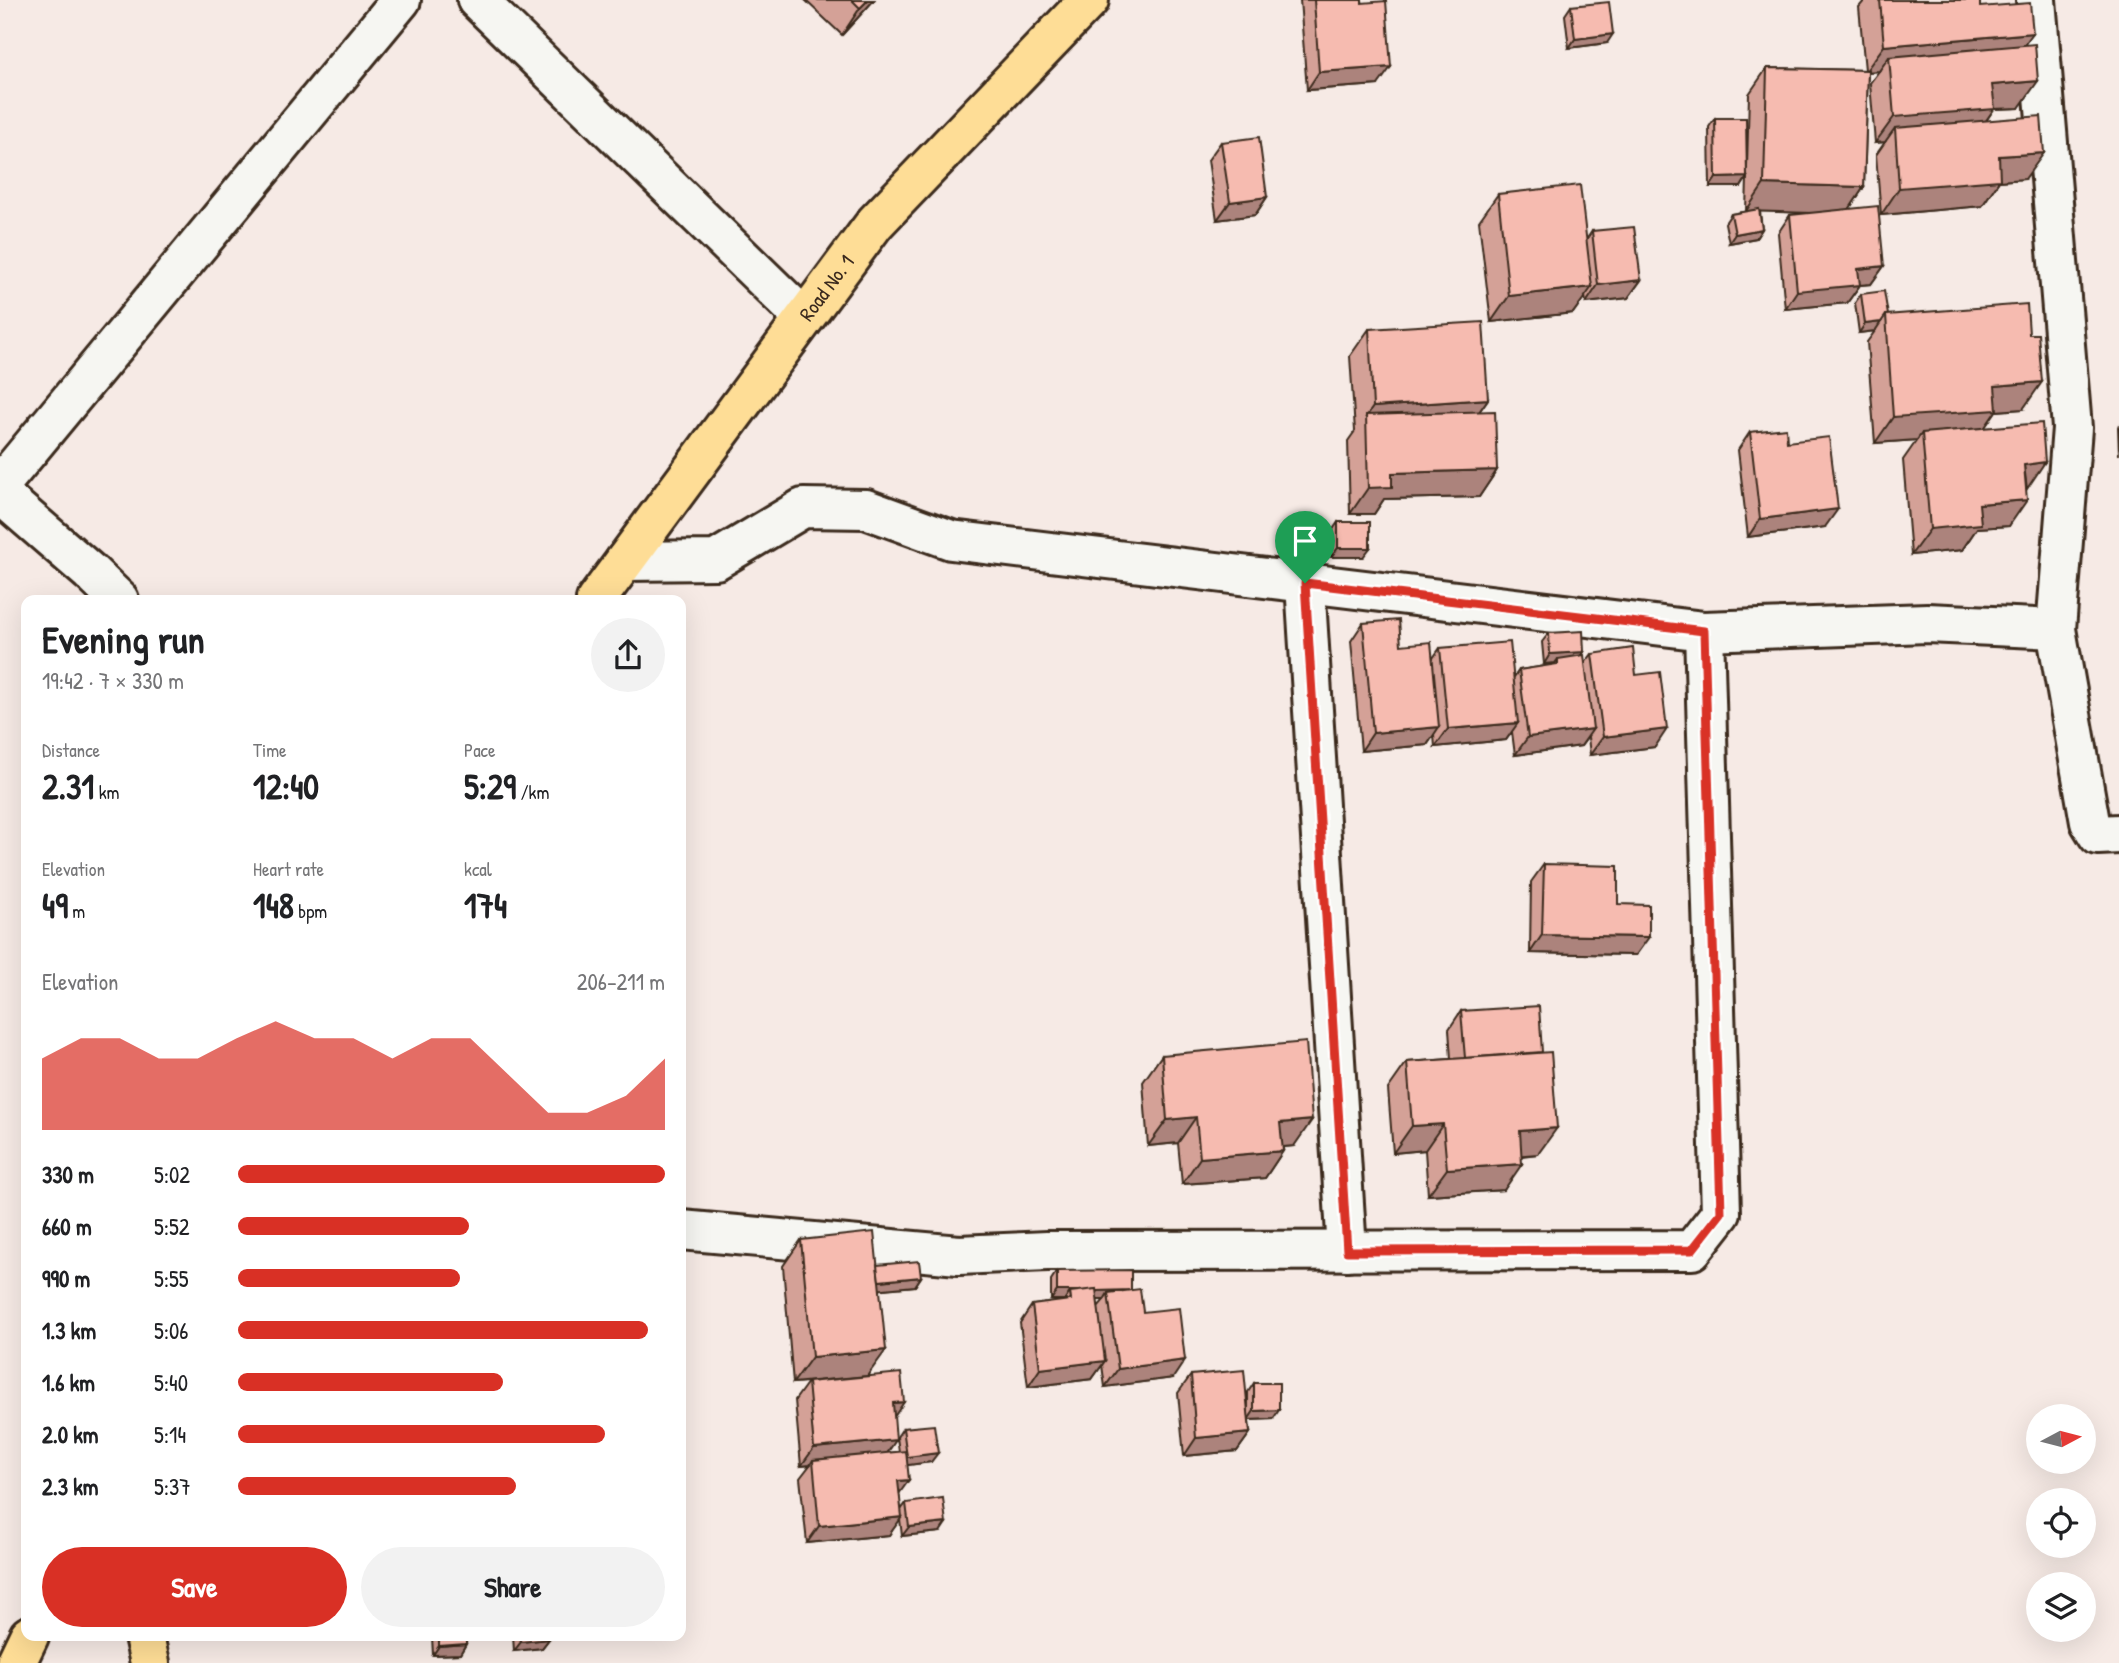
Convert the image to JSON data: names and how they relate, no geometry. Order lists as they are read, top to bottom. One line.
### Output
{"streets":{"main road":["Road No. 1"]},"north":"right","page":{"heading":["Evening run","19:42 · 7 × 330 m"],"stats":[["Distance","2.31 km"],["Time","12:40"],["Pace","5:29 /km"],["Elevation","49 m"],["Heart rate","148 bpm"],["kcal","174"]],"chart":["Elevation","206–211 m"],"list":[{"name":"330 m","note":"5:02"},{"name":"660 m","note":"5:52"},{"name":"990 m","note":"5:55"},{"name":"1.3 km","note":"5:06"},{"name":"1.6 km","note":"5:40"},{"name":"2.0 km","note":"5:14"},{"name":"2.3 km","note":"5:37"}],"buttons":["Save","Share"]}}
